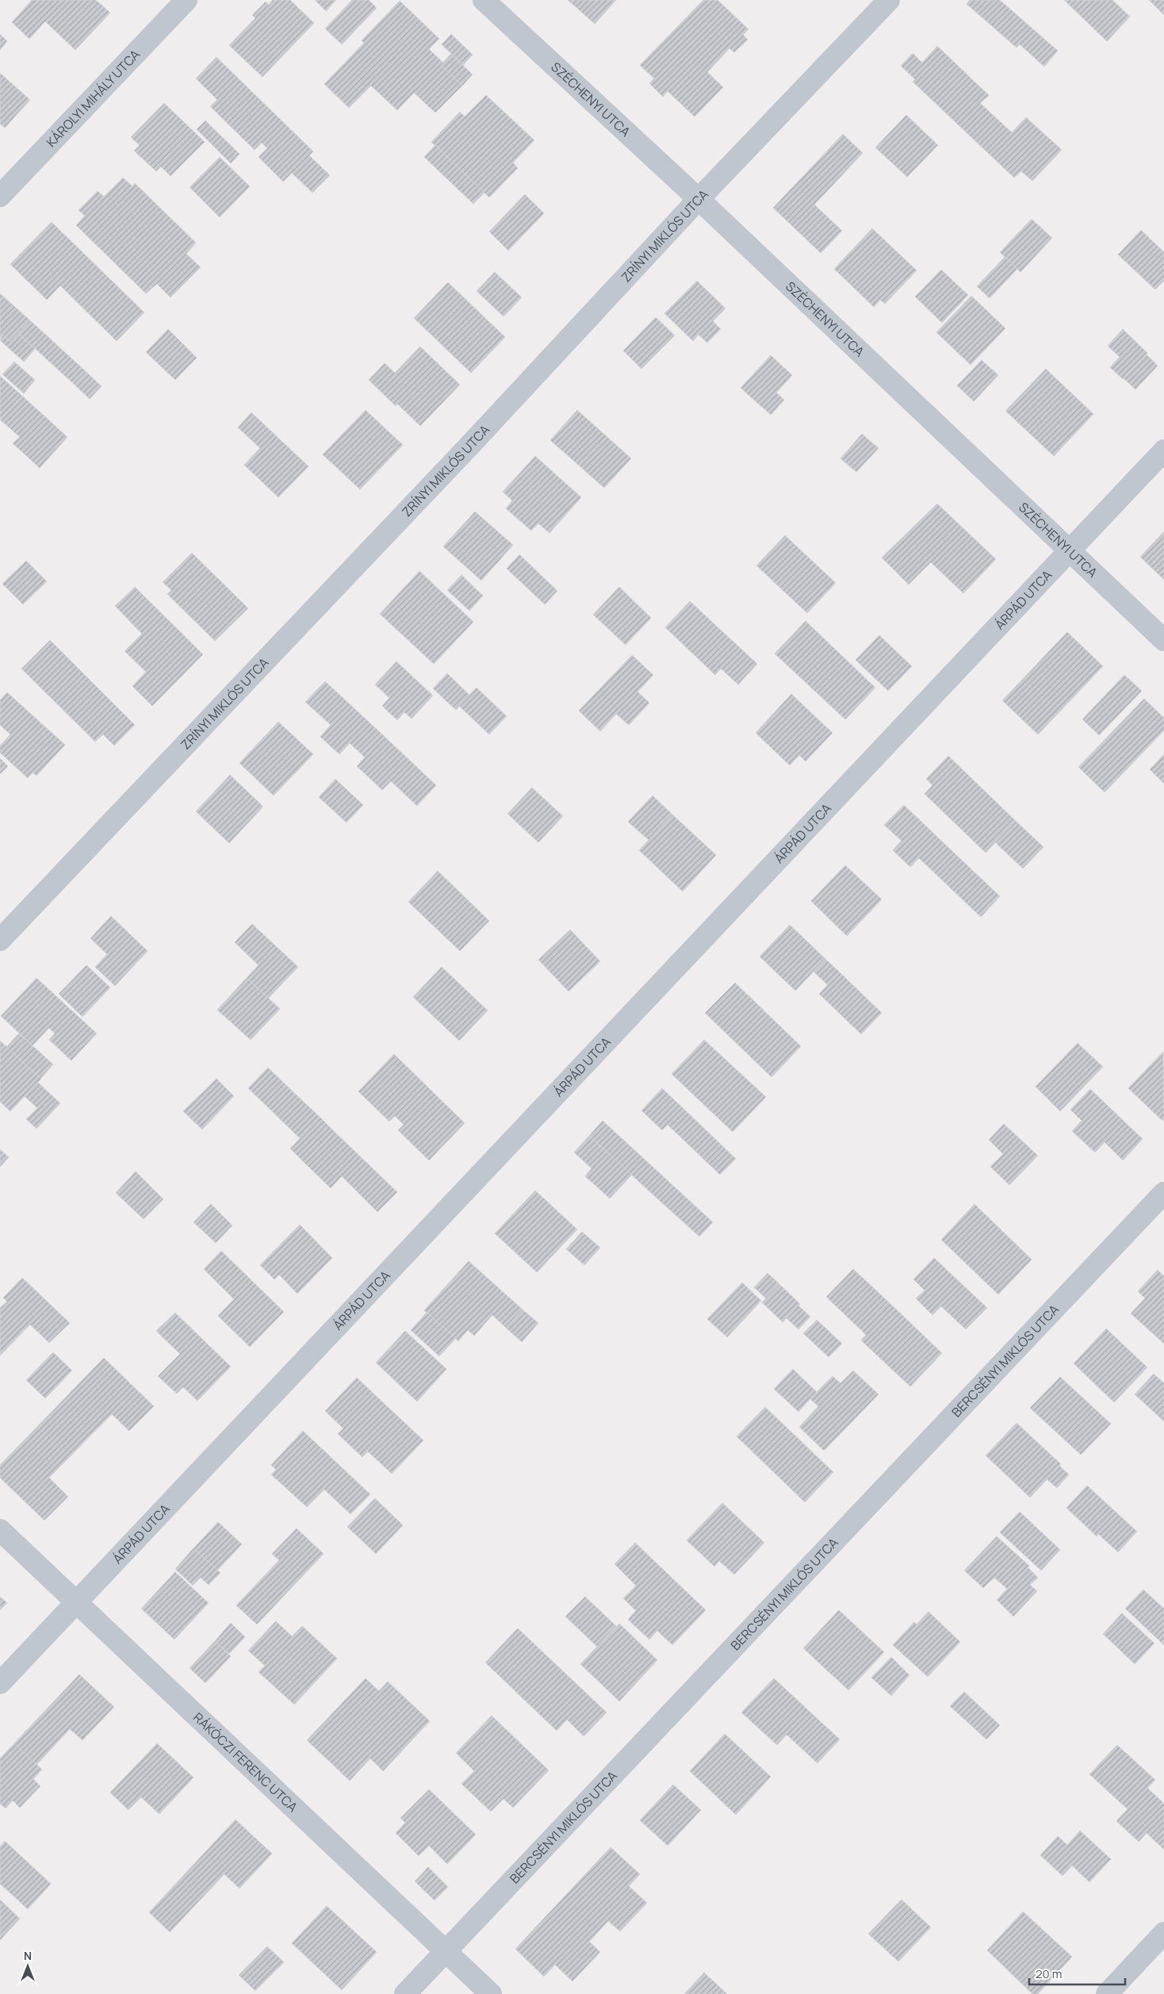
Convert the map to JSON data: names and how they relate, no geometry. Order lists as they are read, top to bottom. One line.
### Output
{"streets":{"street":["KÁROLYI MIHÁLY UTCA","SZÉCHENYI UTCA","ZRÍNYI MIKLÓS UTCA","ÁRPÁD UTCA","BERCSÉNYI MIKLÓS UTCA","RÁKÓCZI FERENC UTCA"]},"crossings":[["SZÉCHENYI UTCA","ZRÍNYI MIKLÓS UTCA"],["SZÉCHENYI UTCA","ÁRPÁD UTCA"],["ÁRPÁD UTCA","RÁKÓCZI FERENC UTCA"],["BERCSÉNYI MIKLÓS UTCA","RÁKÓCZI FERENC UTCA"]],"scale_bar":"20 m","north":"top"}
